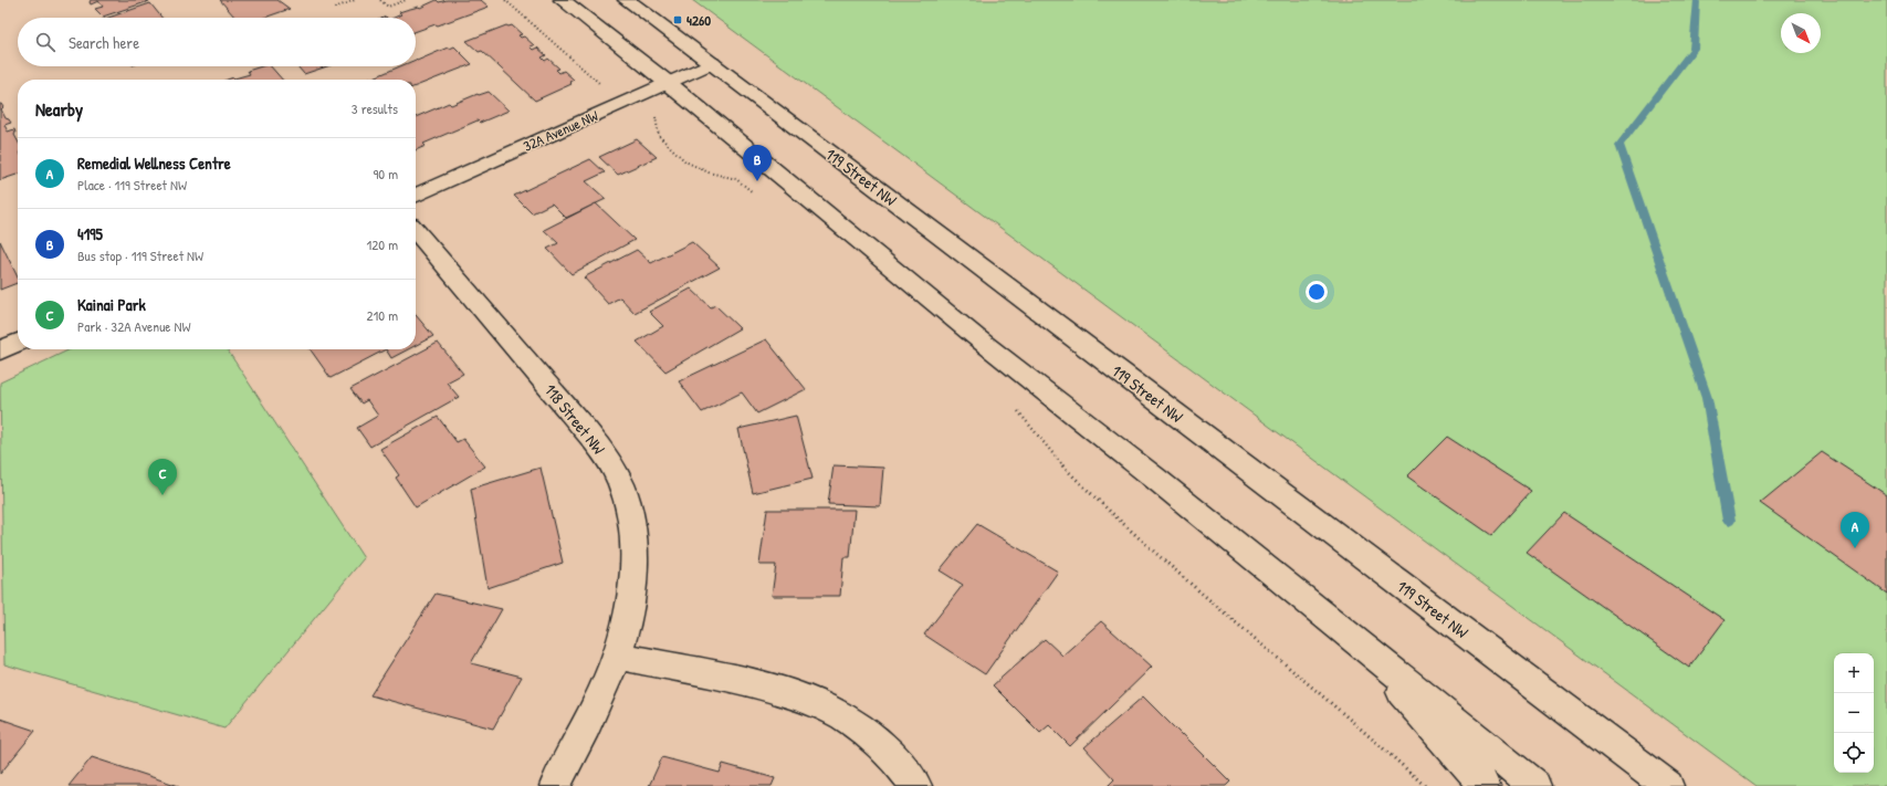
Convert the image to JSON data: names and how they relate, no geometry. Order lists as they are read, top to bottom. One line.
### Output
{"streets":{"main road":["32A Avenue NW","119 Street NW","118 Street NW"]},"crossings":[["32A Avenue NW","119 Street NW"]],"places":{"transit":["4260"]},"north":"bottom right","page":{"search":"Search here","heading":["Nearby","3 results"],"list":[{"mark":"A","name":"Remedial Wellness Centre","note":"Place · 119 Street NW","value":"90 m"},{"mark":"B","name":"4195","note":"Bus stop · 119 Street NW","value":"120 m"},{"mark":"C","name":"Kainai Park","note":"Park · 32A Avenue NW","value":"210 m"}],"pins":["B","C","A"],"map_buttons":["+","−"]}}
